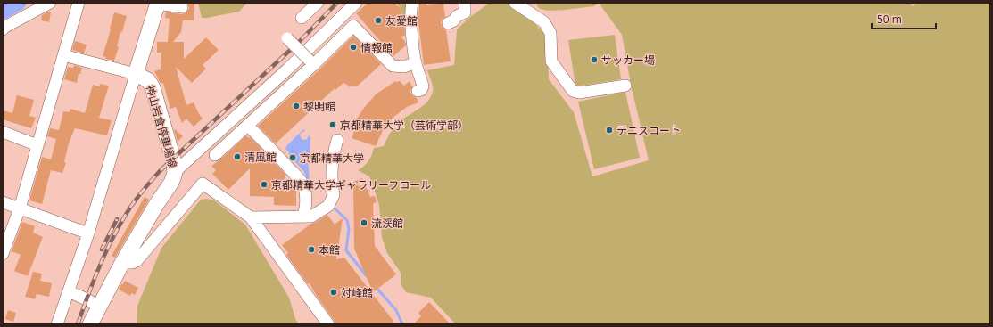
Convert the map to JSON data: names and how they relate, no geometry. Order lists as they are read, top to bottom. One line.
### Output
{"streets":{"main road":["神山岩倉停車場線"]},"places":["友愛館","情報館","サッカー場","黎明館","京都精華大学（芸術学部）","テニスコート","清風館","京都精華大学","京都精華大学ギャラリーフロール","流渓館","本館","対峰館"],"scale_bar":"50 m"}
